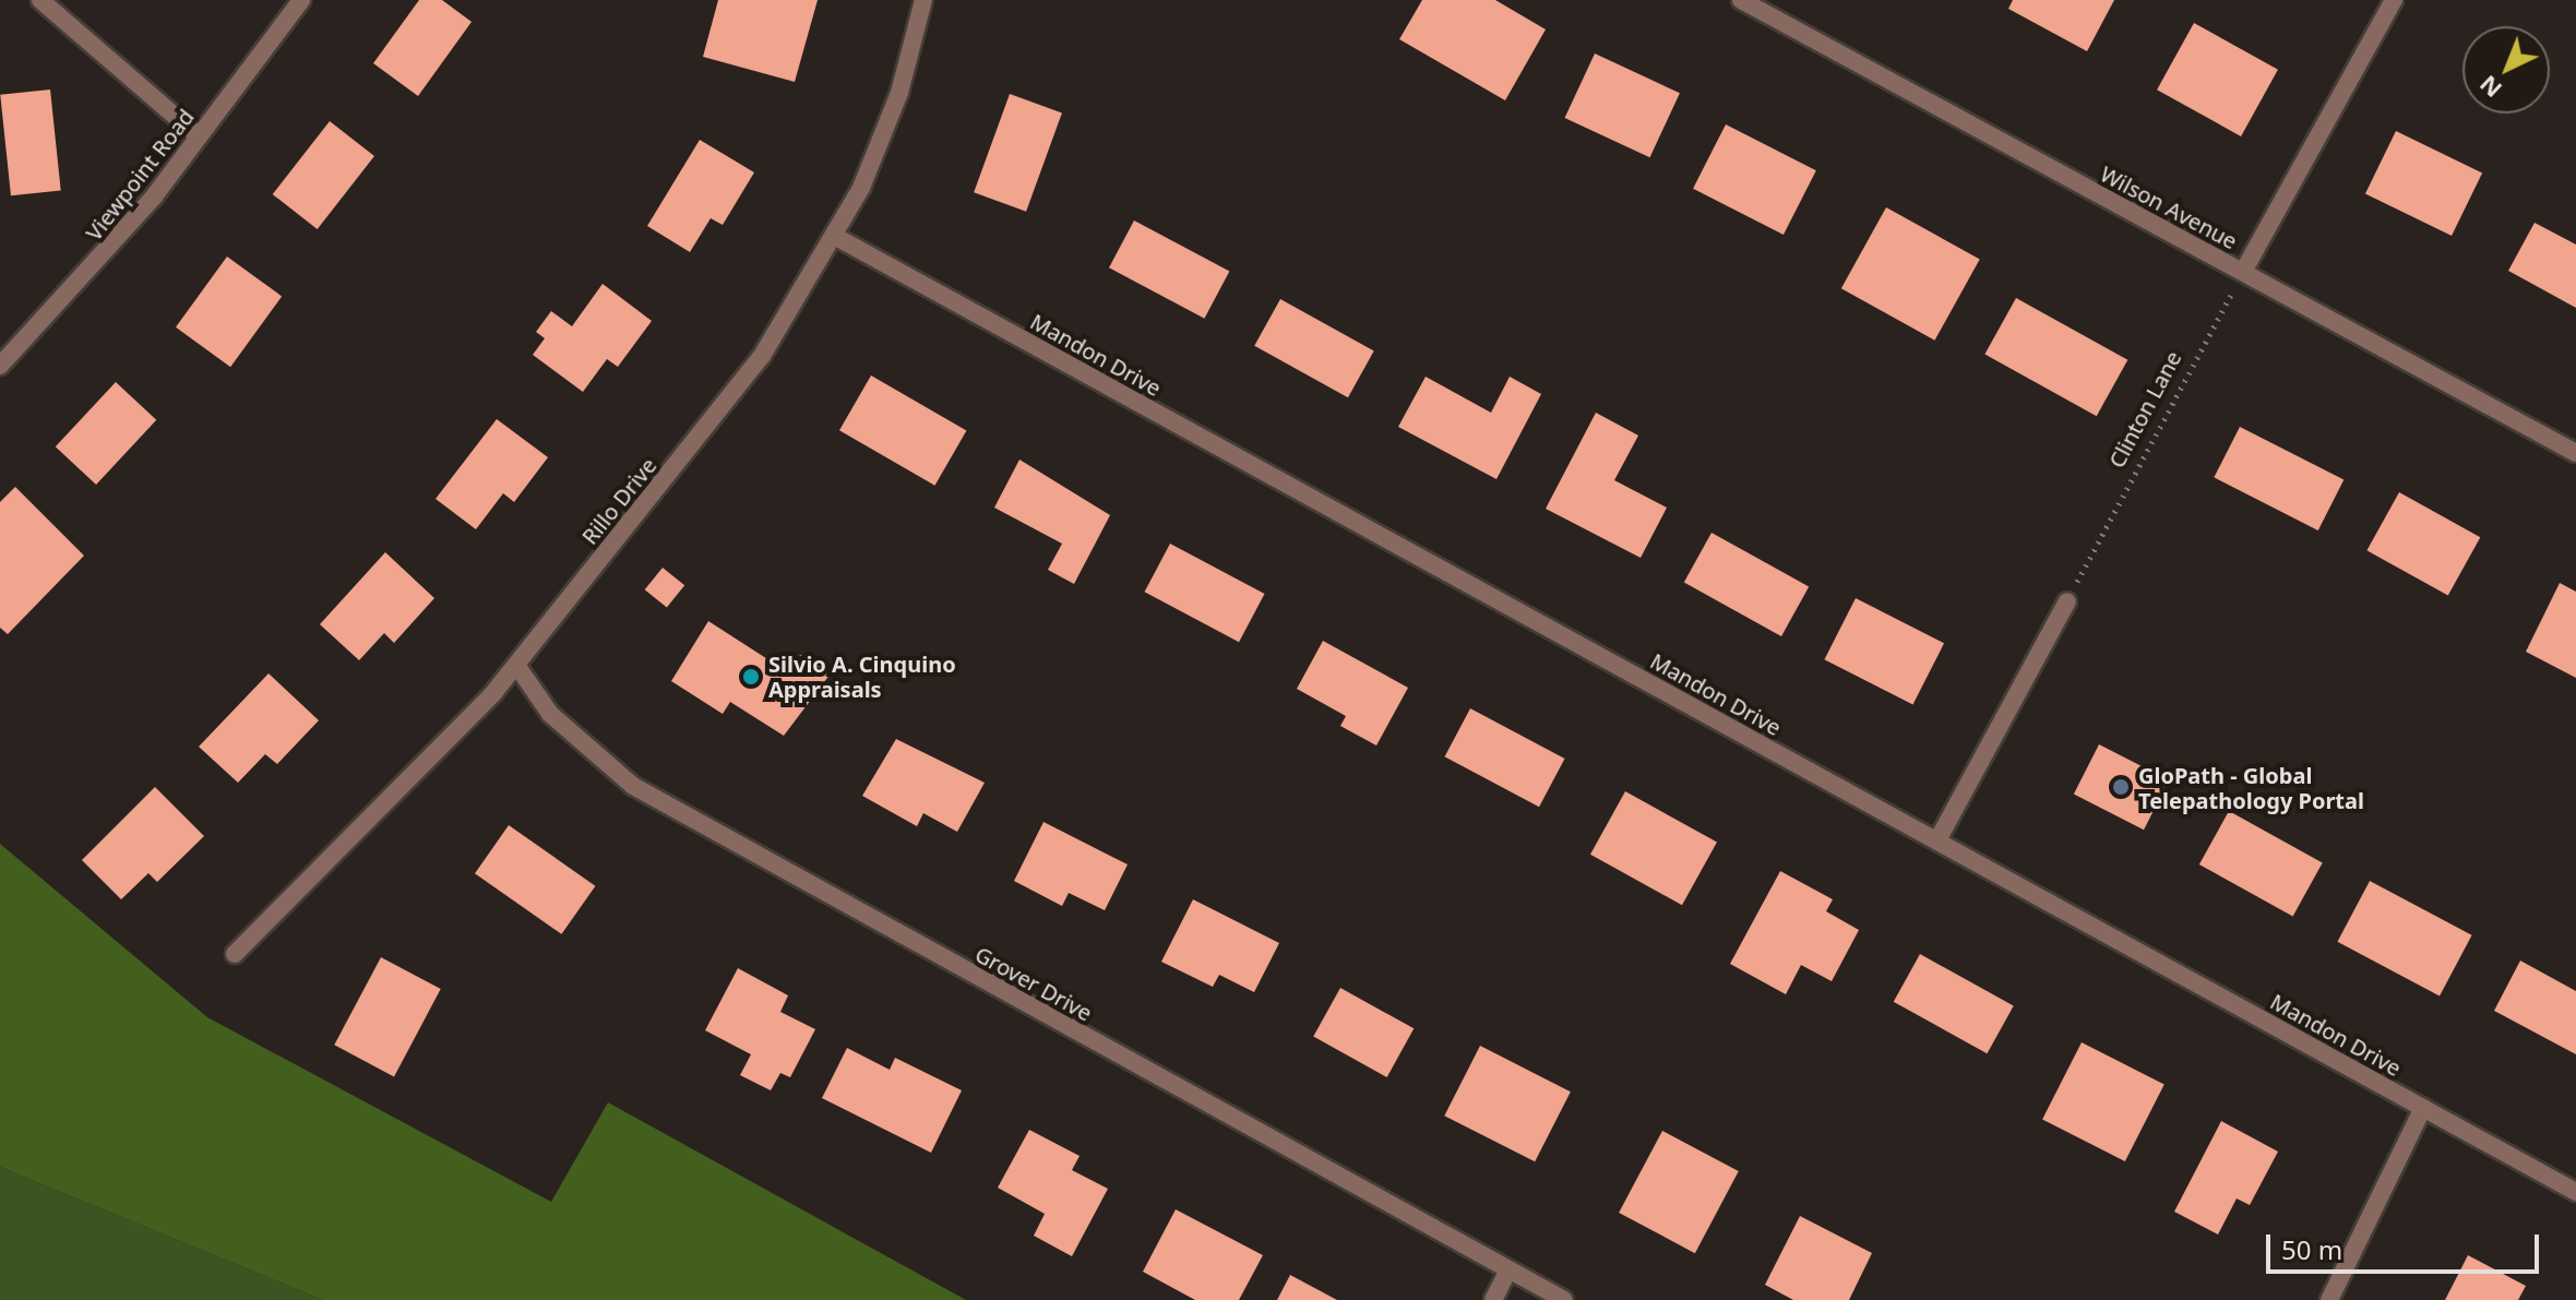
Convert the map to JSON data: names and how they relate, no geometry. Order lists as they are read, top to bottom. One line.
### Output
{"streets":{"street":["Viewpoint Road","Wilson Avenue","Mandon Drive","Rillo Drive","Grover Drive"],"path":["Clinton Lane"]},"crossings":[["Wilson Avenue","Clinton Lane"],["Mandon Drive","Rillo Drive"],["Rillo Drive","Grover Drive"]],"places":["Silvio A. Cinquino Appraisals","GloPath - Global Telepathology Portal"],"scale_bar":"50 m","north":"bottom left"}
